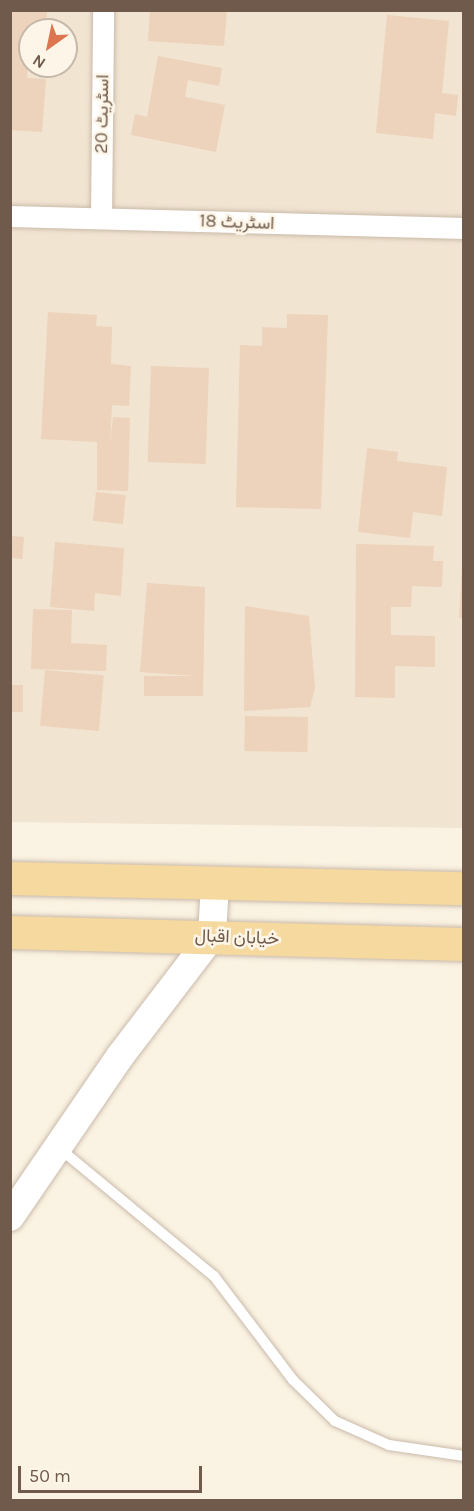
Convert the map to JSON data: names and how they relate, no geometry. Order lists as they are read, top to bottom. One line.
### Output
{"streets":{"main road":["خیابان اقبال"],"street":["اسٹریٹ 20","اسٹریٹ 18"]},"crossings":[["اسٹریٹ 20","اسٹریٹ 18"]],"scale_bar":"50 m","north":"bottom left"}
